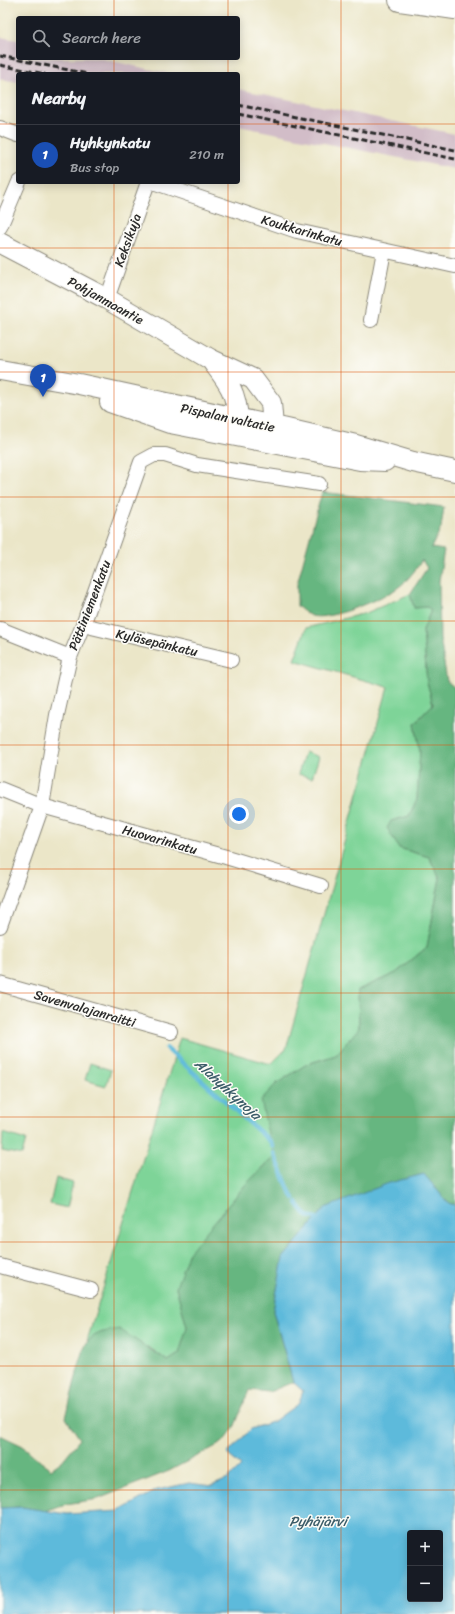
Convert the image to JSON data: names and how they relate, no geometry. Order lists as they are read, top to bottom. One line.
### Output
{"streets":{"main road":["Pohjanmaantie","Pispalan valtatie"],"street":["Koukkarinkatu","Keksikuja","Pättiniemenkatu","Kyläsepänkatu","Huovarinkatu","Savenvalajanraitti"]},"crossings":[["Keksikuja","Pohjanmaantie"],["Pohjanmaantie","Pispalan valtatie"],["Pättiniemenkatu","Kyläsepänkatu"],["Pättiniemenkatu","Huovarinkatu"]],"water":["Alahyhkynoja","Pyhäjärvi"],"page":{"search":"Search here","heading":"Nearby","list":[{"mark":"1","name":"Hyhkynkatu","note":"Bus stop","value":"210 m"}],"pins":"1","map_buttons":["+","−"]}}
